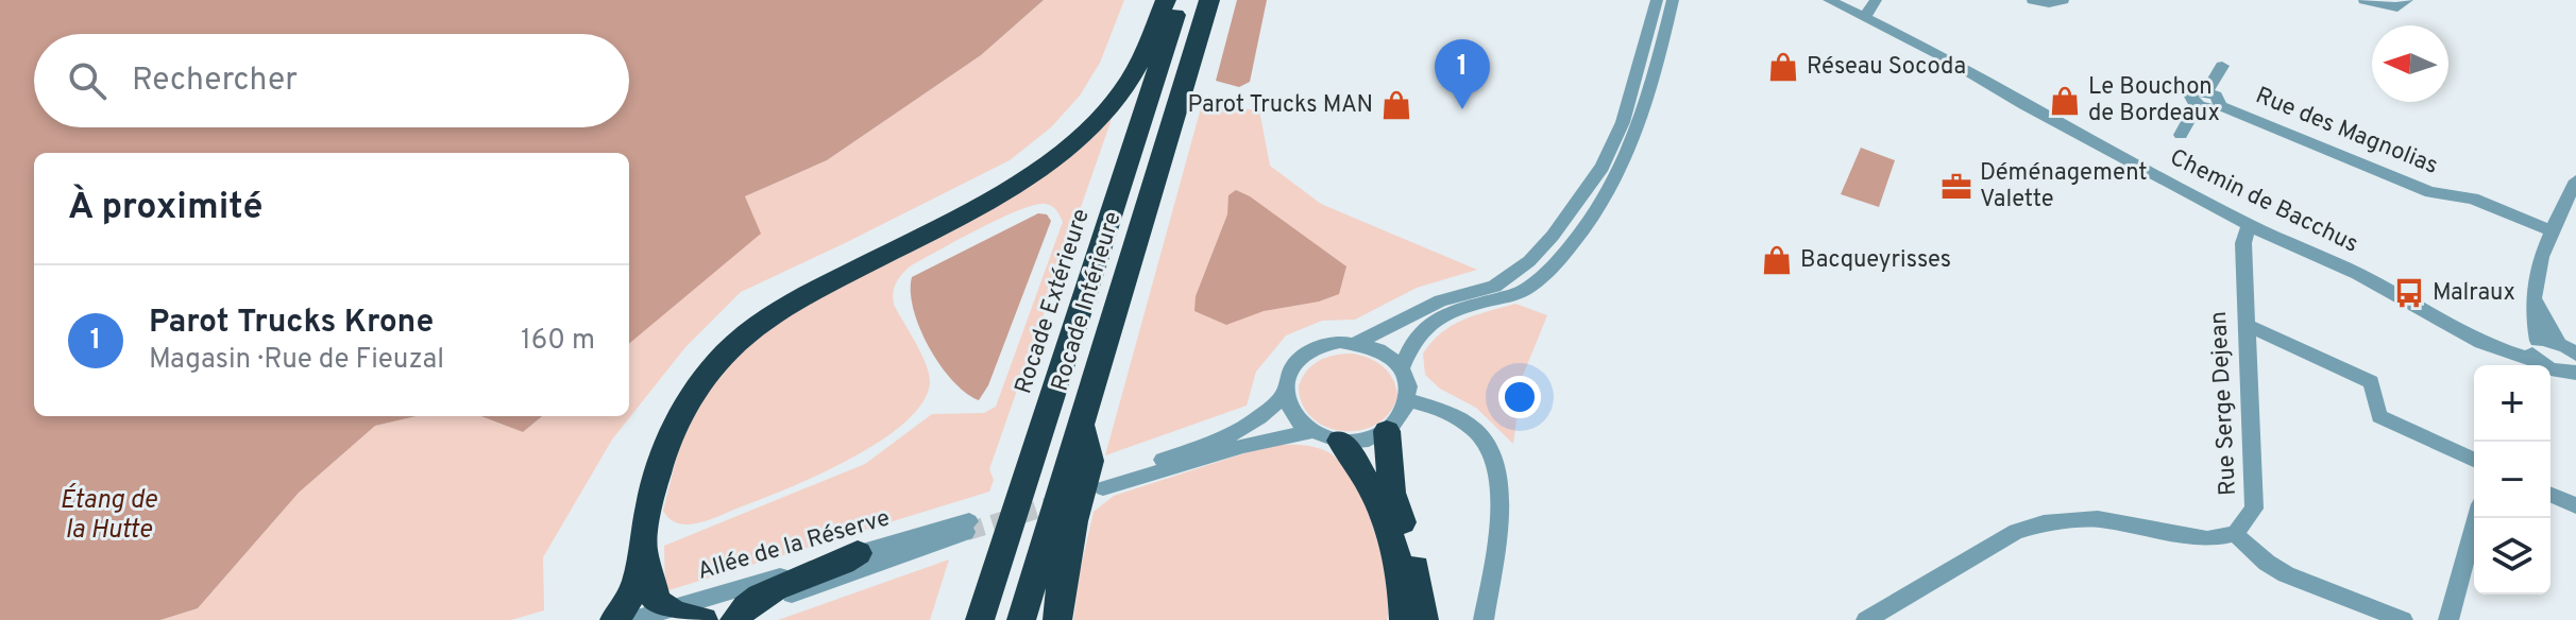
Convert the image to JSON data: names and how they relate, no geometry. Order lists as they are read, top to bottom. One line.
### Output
{"streets":{"highway":["Rocade Extérieure","Rocade Intérieure"],"street":["Rue des Magnolias","Chemin de Bacchus","Rue Serge Dejean","Allée de la Réserve"]},"crossings":[["Chemin de Bacchus","Rue Serge Dejean"]],"water":["Étang de la Hutte"],"places":{"shop":["Réseau Socoda","Le Bouchon de Bordeaux","Parot Trucks MAN","Bacqueyrisses"],"office":["Déménagement Valette"],"bus stop":["Malraux"]},"north":"left","page":{"search":"Rechercher","pins":"1","heading":"À proximité","list":[{"mark":"1","name":"Parot Trucks Krone","note":"Magasin · Rue de Fieuzal","value":"160 m"}],"map_buttons":["+","−"]}}
